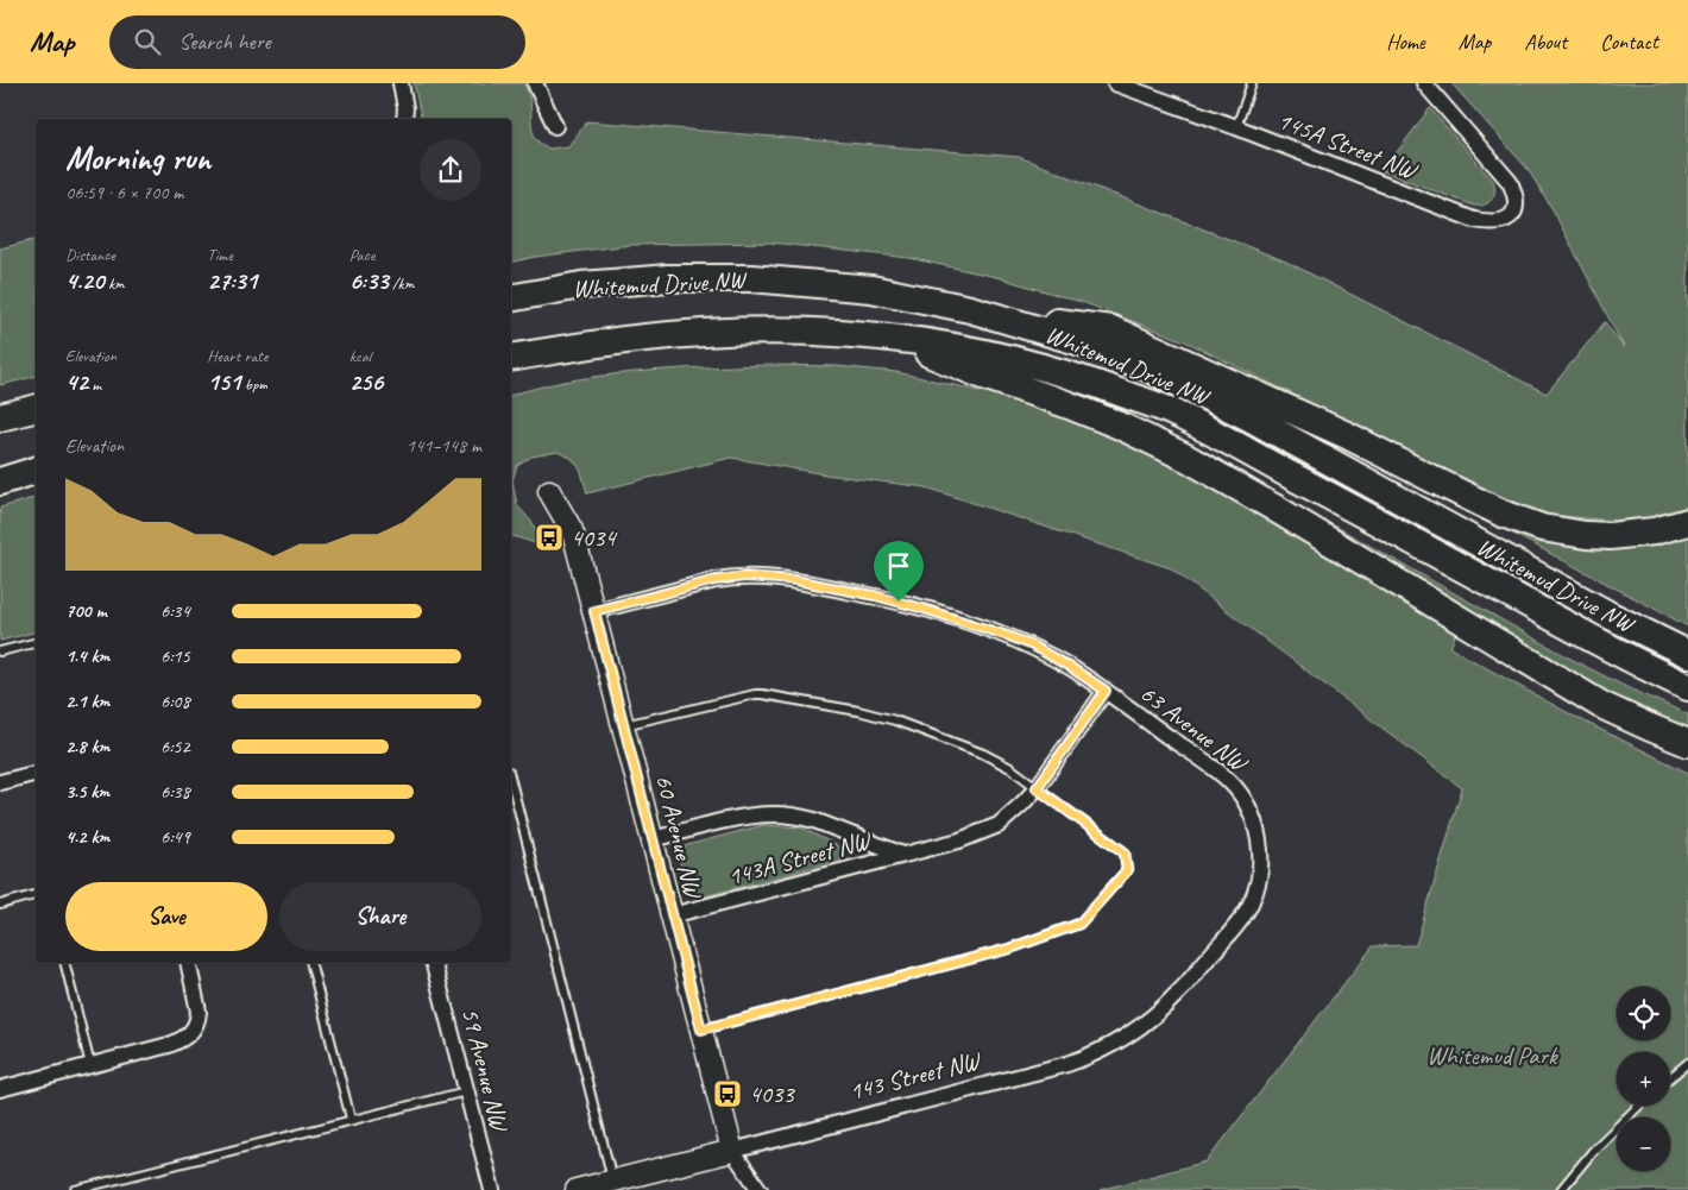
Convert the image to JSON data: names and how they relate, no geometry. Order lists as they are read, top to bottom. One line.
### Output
{"streets":{"highway":["Whitemud Drive NW"],"street":["145A Street NW","63 Avenue NW","60 Avenue NW","143A Street NW","59 Avenue NW","143 Street NW"]},"crossings":[["63 Avenue NW","60 Avenue NW"],["63 Avenue NW","143A Street NW"],["63 Avenue NW","143 Street NW"],["60 Avenue NW","143A Street NW"],["60 Avenue NW","143 Street NW"]],"parks":["Whitemud Park"],"places":{"bus stop":["4034","4033"]},"page":{"header":"Map","search":"Search here","nav":["Home","Map","About","Contact"],"heading":["Morning run","06:59 · 6 × 700 m"],"stats":[["Distance","4.20 km"],["Time","27:31"],["Pace","6:33 /km"],["Elevation","42 m"],["Heart rate","151 bpm"],["kcal","256"]],"chart":["Elevation","141–148 m"],"list":[{"name":"700 m","note":"6:34"},{"name":"1.4 km","note":"6:15"},{"name":"2.1 km","note":"6:08"},{"name":"2.8 km","note":"6:52"},{"name":"3.5 km","note":"6:38"},{"name":"4.2 km","note":"6:49"}],"buttons":["Save","Share"],"map_buttons":["+","−"]}}
